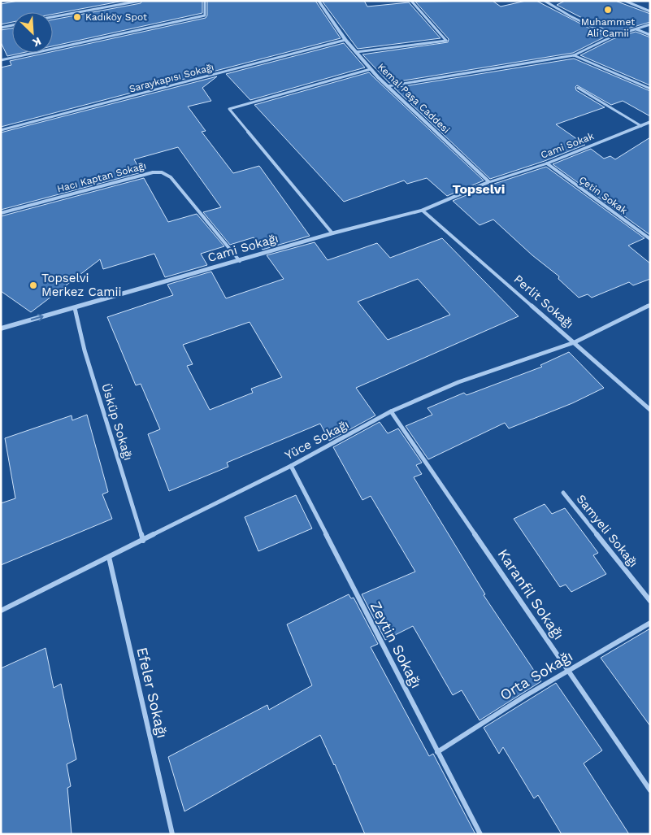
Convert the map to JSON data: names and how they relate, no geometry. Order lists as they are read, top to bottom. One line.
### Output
{"streets":{"street":["Saraykapısı Sokağı","Kemal Paşa Caddesi","Cami Sokak","Hacı Kaptan Sokağı","Çetin Sokak","Cami Sokağı","Perlit Sokağı","Üsküp Sokağı","Yüce Sokağı","Samyeli Sokağı","Karanfil Sokağı","Zeytin Sokağı","Orta Sokağı","Efeler Sokağı"]},"crossings":[["Saraykapısı Sokağı","Kemal Paşa Caddesi"],["Kemal Paşa Caddesi","Cami Sokak"],["Kemal Paşa Caddesi","Cami Sokağı"],["Cami Sokak","Çetin Sokak"],["Cami Sokak","Cami Sokağı"],["Hacı Kaptan Sokağı","Cami Sokağı"],["Cami Sokağı","Perlit Sokağı"],["Cami Sokağı","Üsküp Sokağı"],["Perlit Sokağı","Yüce Sokağı"],["Üsküp Sokağı","Yüce Sokağı"],["Yüce Sokağı","Karanfil Sokağı"],["Yüce Sokağı","Zeytin Sokağı"],["Yüce Sokağı","Efeler Sokağı"],["Karanfil Sokağı","Orta Sokağı"],["Zeytin Sokağı","Orta Sokağı"]],"districts":["Topselvi"],"places":["Muhammet Ali Camii","Kadıköy Spot","Topselvi Merkez Camii"],"north":"bottom right"}
